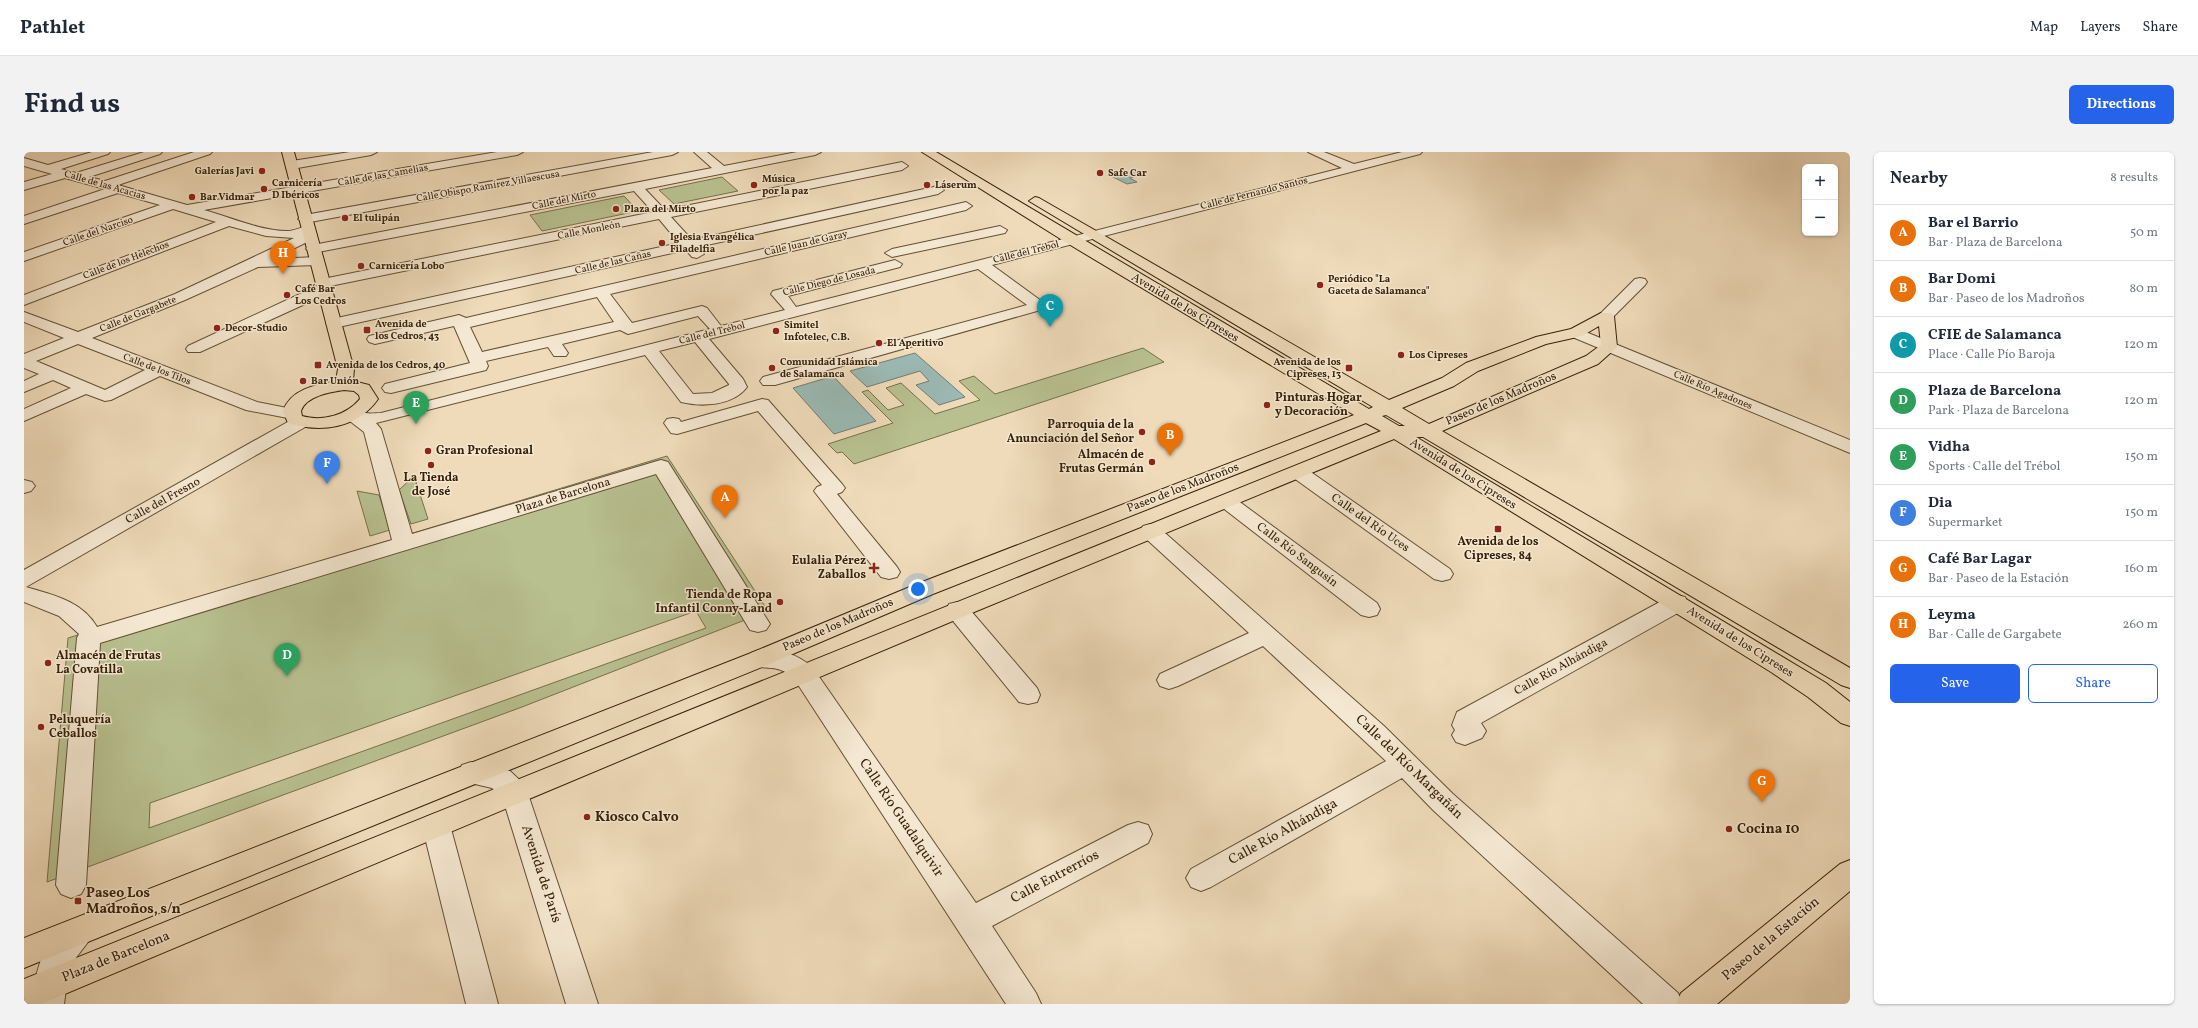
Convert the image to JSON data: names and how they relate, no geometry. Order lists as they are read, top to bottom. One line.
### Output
{"streets":{"main road":["Avenida de los Cipreses","Paseo de los Madroños","Plaza de Barcelona","Paseo de la Estación"],"street":["Calle de las Camelias","Calle de las Acacias","Calle Obispo Ramírez Villaescusa","Calle de Fernando Santos","Calle del Mirto","Calle Monleón","Calle del Narciso","Calle Juan de Garay","Calle del Trébol","Calle de los Helechos","Calle de las Cañas","Calle Diego de Losada","Calle de Gargabete","Calle de los Tilos","Calle Río Agadones","Calle del Fresno","Calle del Río Uces","Calle Río Sangusín","Calle Río Alhándiga","Calle del Río Margañán","Calle Río Guadalquivir","Avenida de París","Calle Entrerríos"]},"crossings":[["Calle de las Camelias","Calle de las Acacias"],["Calle de las Acacias","Calle Obispo Ramírez Villaescusa"],["Calle de las Acacias","Calle del Mirto"],["Calle de las Acacias","Calle del Narciso"],["Calle de las Acacias","Calle de los Helechos"],["Calle de las Acacias","Calle de Gargabete"],["Calle Obispo Ramírez Villaescusa","Calle del Mirto"],["Calle Obispo Ramírez Villaescusa","Calle de Gargabete"],["Calle de Fernando Santos","Avenida de los Cipreses"],["Calle del Mirto","Calle de Gargabete"],["Calle del Trébol","Avenida de los Cipreses"],["Avenida de los Cipreses","Paseo de los Madroños"],["Avenida de los Cipreses","Calle Río Alhándiga"],["Calle de Gargabete","Calle de los Tilos"],["Calle de los Tilos","Calle del Fresno"],["Calle Río Agadones","Paseo de los Madroños"],["Paseo de los Madroños","Plaza de Barcelona"],["Paseo de los Madroños","Calle del Río Uces"],["Paseo de los Madroños","Calle Río Sangusín"],["Paseo de los Madroños","Calle del Río Margañán"],["Paseo de los Madroños","Calle Río Guadalquivir"],["Plaza de Barcelona","Calle Río Guadalquivir"],["Plaza de Barcelona","Avenida de París"],["Calle Río Alhándiga","Calle del Río Margañán"],["Calle Río Guadalquivir","Calle Entrerríos"]],"places":{"other":["Galerías Javi","Safe Car","Música por la paz","Láserum","Carnicería D Ibéricos","Bar Vidmar","Plaza del Mirto","El tulipán","Iglesia Evangélica Filadelfia","Carnicería Lobo","Periódico \"La Gaceta de Salamanca\"","Café Bar Los Cedros","Decor-Studio","Simitel Infotelec, C.B.","El Aperitivo","Los Cipreses","Comunidad Islámica de Salamanca","Bar Unión","Pinturas Hogar y Decoración","Parroquia de la Anunciación del Señor","Gran Profesional","Almacén de Frutas Germán","La Tienda de José","Tienda de Ropa Infantil Conny-Land","Almacén de Frutas La Covatilla","Peluquería Ceballos","Kiosco Calvo","Cocina 10"],"transit":["Avenida de los Cedros, 43","Avenida de los Cedros, 40","Avenida de los Cipreses, 13","Avenida de los Cipreses, 84","Paseo Los Madroños, s/n"],"health":["Eulalia Pérez Zaballos"]},"page":{"header":"Pathlet","nav":["Map","Layers","Share"],"title":"Find us","buttons":["Directions",["Save","Share"]],"heading":["Nearby","8 results"],"map_buttons":["+","−"],"list":[{"mark":"A","name":"Bar el Barrio","note":"Bar · Plaza de Barcelona","value":"50 m"},{"mark":"B","name":"Bar Domi","note":"Bar · Paseo de los Madroños","value":"80 m"},{"mark":"C","name":"CFIE de Salamanca","note":"Place · Calle Pío Baroja","value":"120 m"},{"mark":"D","name":"Plaza de Barcelona","note":"Park · Plaza de Barcelona","value":"120 m"},{"mark":"E","name":"Vidha","note":"Sports · Calle del Trébol","value":"150 m"},{"mark":"F","name":"Dia","note":"Supermarket","value":"150 m"},{"mark":"G","name":"Café Bar Lagar","note":"Bar · Paseo de la Estación","value":"160 m"},{"mark":"H","name":"Leyma","note":"Bar · Calle de Gargabete","value":"260 m"}],"pins":["H","C","E","B","F","A","D","G"]}}
